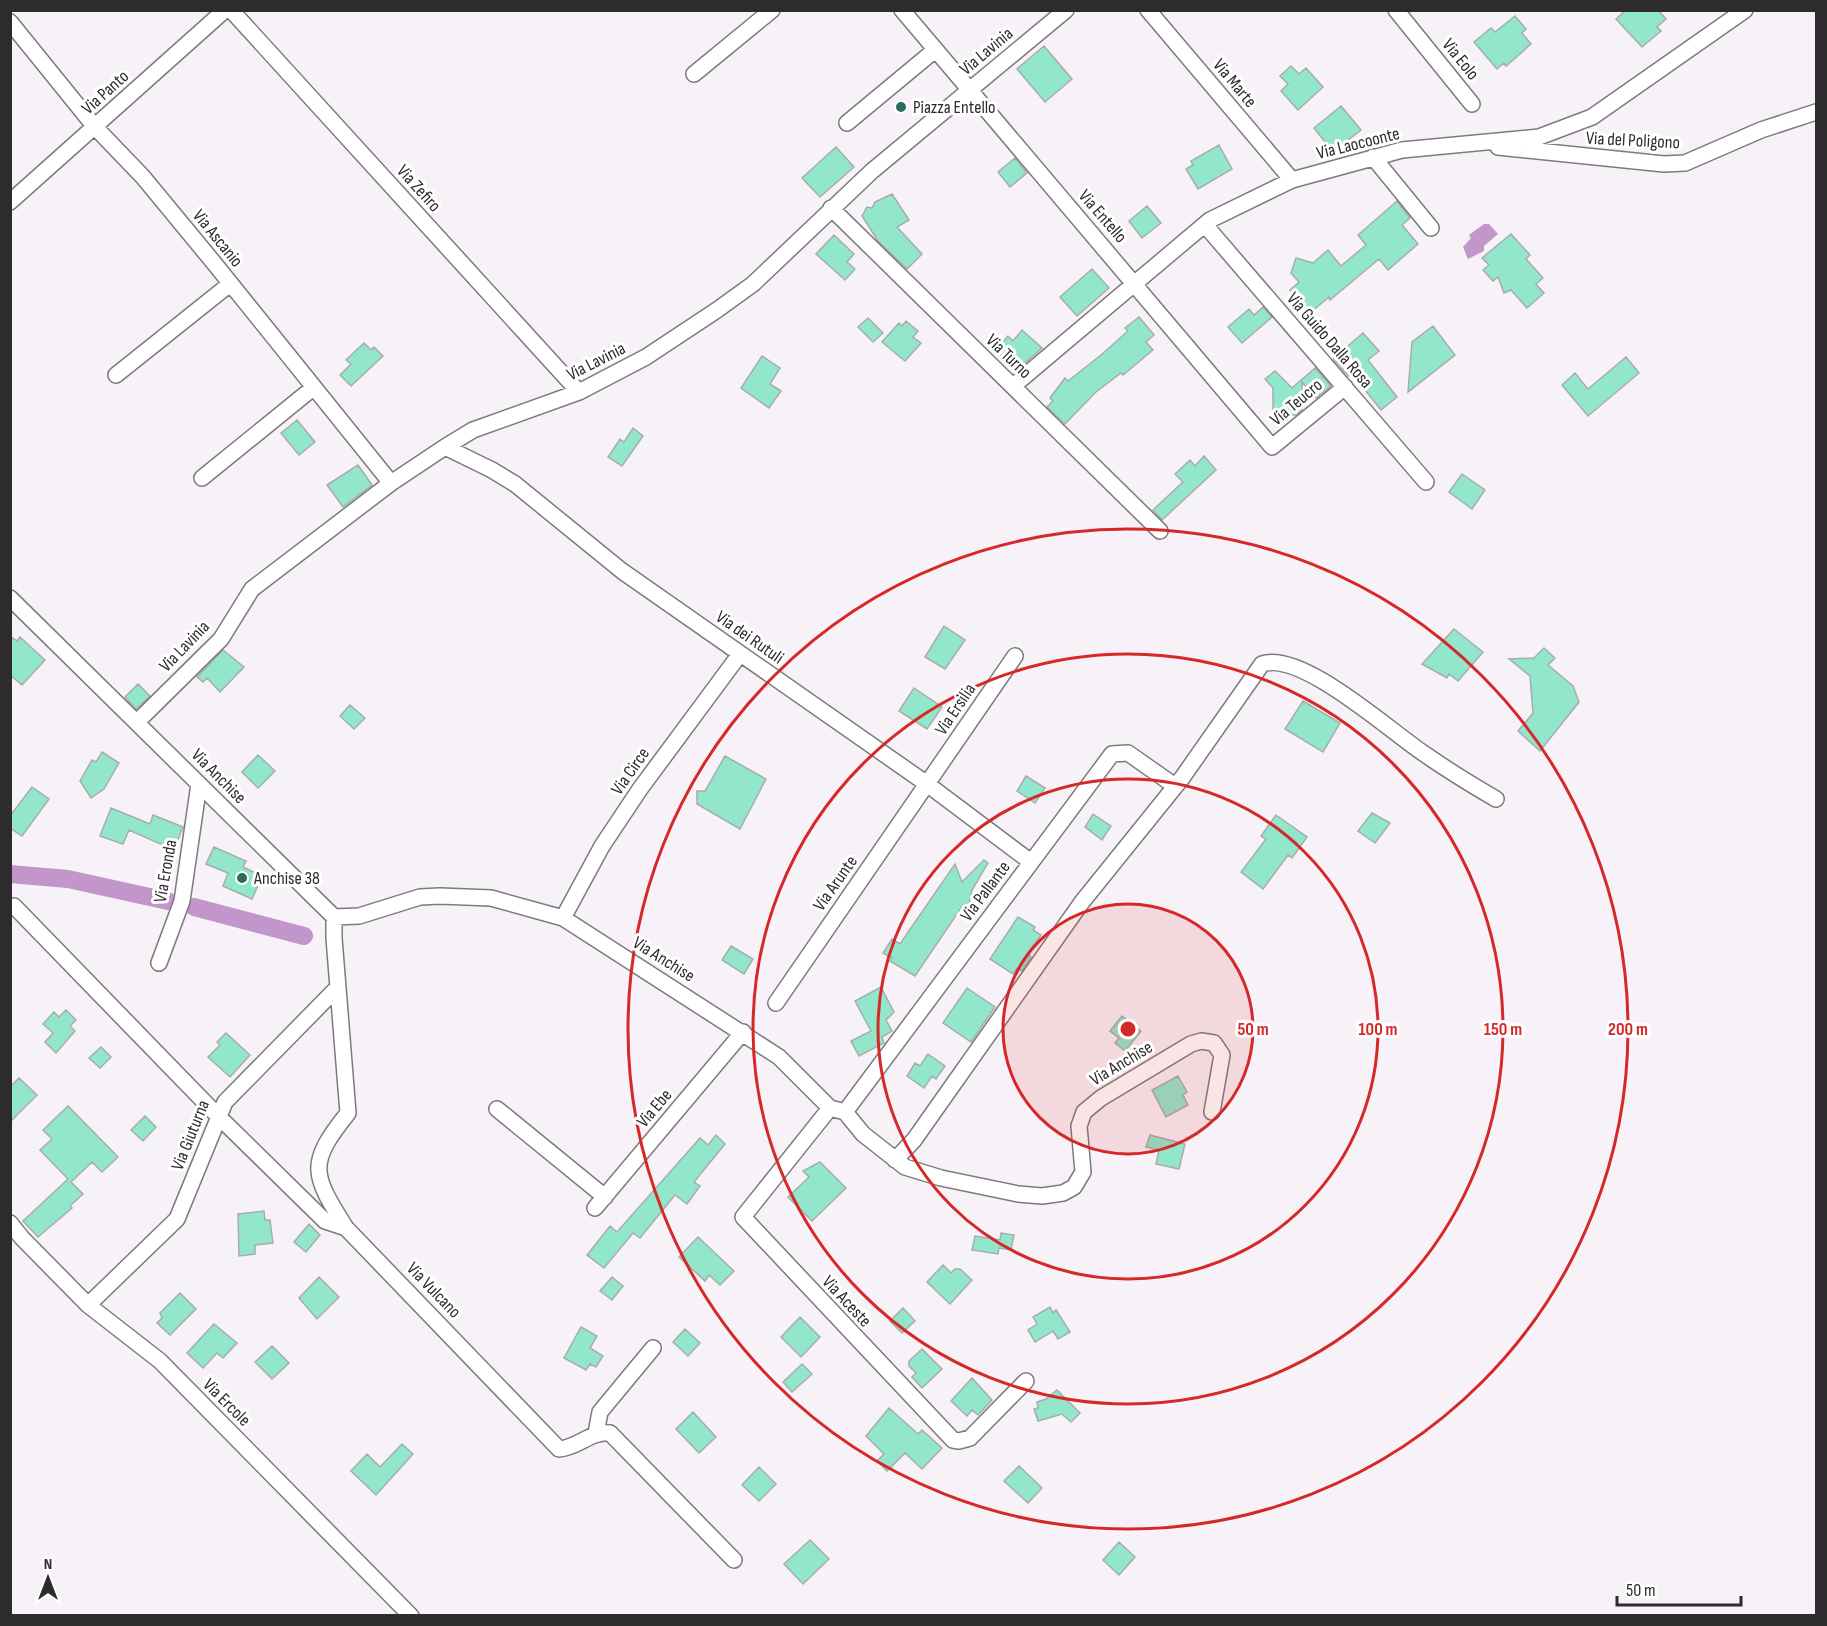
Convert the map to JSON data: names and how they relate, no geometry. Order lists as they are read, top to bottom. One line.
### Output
{"streets":{"street":["Via Lavinia","Via Eolo","Via Marte","Via Panto","Via del Poligono","Via Laocoonte","Via Zefiro","Via Entello","Via Ascanio","Via Guido Dalla Rosa","Via Turno","Via Teucro","Via dei Rutuli","Via Ersilia","Via Circe","Via Anchise","Via Eronda","Via Arunte","Via Pallante","Via Ebe","Via Giuturna","Via Vulcano","Via Aceste","Via Ercole"]},"crossings":[["Via Lavinia","Via Zefiro"],["Via Lavinia","Via Entello"],["Via Lavinia","Via Ascanio"],["Via Lavinia","Via Turno"],["Via Lavinia","Via dei Rutuli"],["Via Lavinia","Via Anchise"],["Via Marte","Via Laocoonte"],["Via Panto","Via Ascanio"],["Via del Poligono","Via Laocoonte"],["Via Laocoonte","Via Entello"],["Via Laocoonte","Via Guido Dalla Rosa"],["Via Laocoonte","Via Turno"],["Via Entello","Via Teucro"],["Via Guido Dalla Rosa","Via Teucro"],["Via dei Rutuli","Via Ersilia"],["Via dei Rutuli","Via Circe"],["Via dei Rutuli","Via Arunte"],["Via dei Rutuli","Via Pallante"],["Via Ersilia","Via Arunte"],["Via Circe","Via Anchise"],["Via Anchise","Via Eronda"],["Via Anchise","Via Pallante"],["Via Anchise","Via Ebe"],["Via Anchise","Via Vulcano"],["Via Anchise","Via Aceste"],["Via Giuturna","Via Vulcano"],["Via Giuturna","Via Ercole"]],"places":["Piazza Entello","Anchise 38"],"scale_bar":"50 m","north":"top","rings":["50 m","100 m","150 m","200 m"]}
